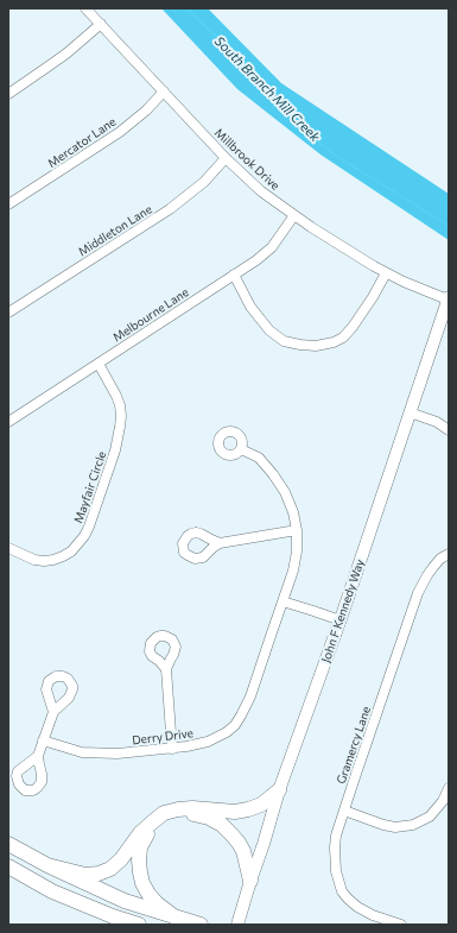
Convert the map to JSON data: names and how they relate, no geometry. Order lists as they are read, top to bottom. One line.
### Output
{"streets":{"street":["Mercator Lane","Millbrook Drive","Middleton Lane","Melbourne Lane","Mayfair Circle","John F Kennedy Way","Derry Drive","Gramercy Lane"]},"crossings":[["Mercator Lane","Millbrook Drive"],["Millbrook Drive","Middleton Lane"],["Millbrook Drive","Melbourne Lane"],["Millbrook Drive","John F Kennedy Way"],["Melbourne Lane","Mayfair Circle"]],"water":["South Branch Mill Creek"]}
